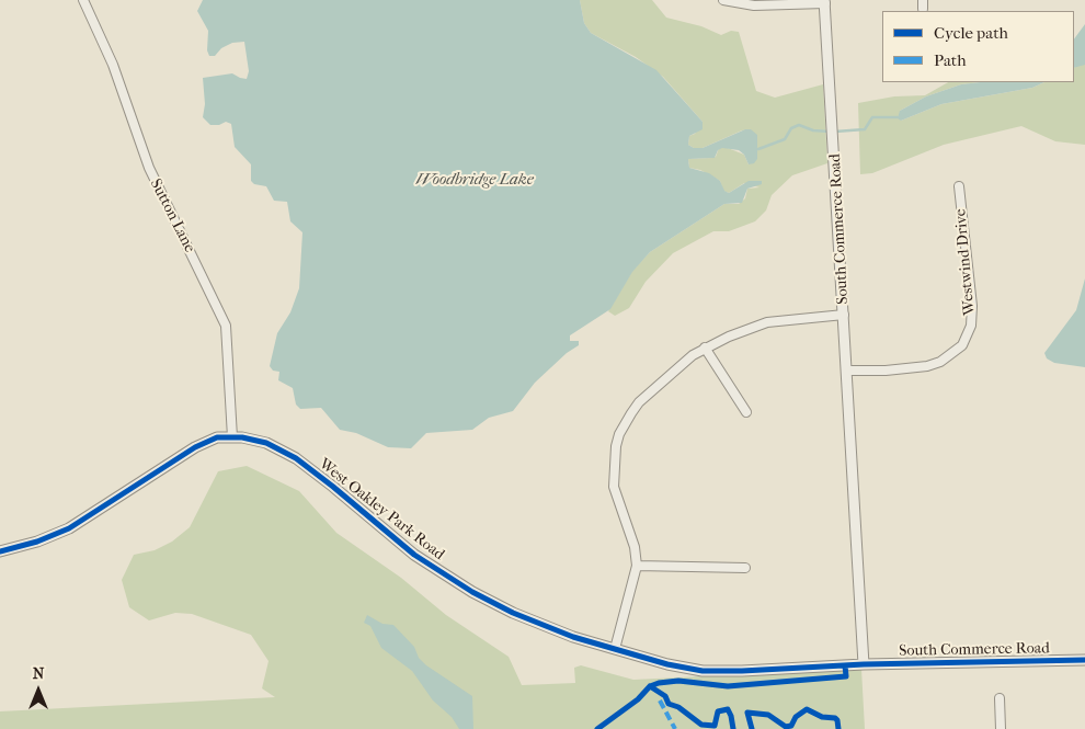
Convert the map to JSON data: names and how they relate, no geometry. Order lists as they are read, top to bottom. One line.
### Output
{"streets":{"street":["Sutton Lane","South Commerce Road","Westwind Drive","West Oakley Park Road"]},"crossings":[["Sutton Lane","West Oakley Park Road"],["South Commerce Road","Westwind Drive"],["South Commerce Road","West Oakley Park Road"]],"water":["Woodbridge Lake"],"legend":["Cycle path","Path"],"north":"top"}
